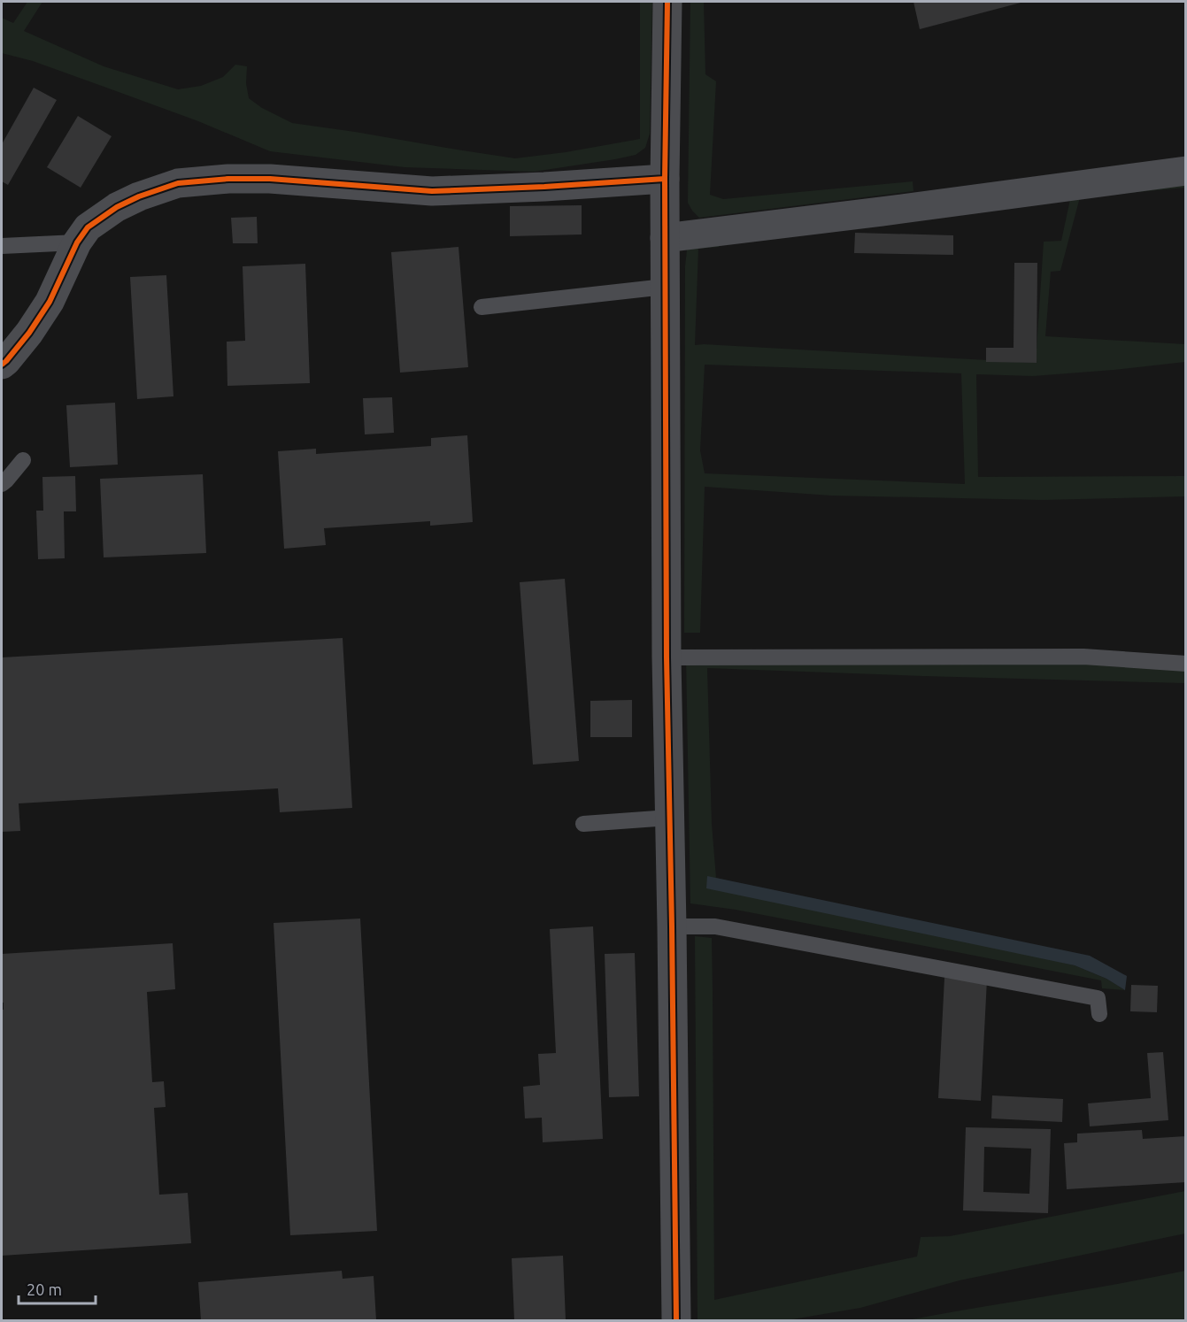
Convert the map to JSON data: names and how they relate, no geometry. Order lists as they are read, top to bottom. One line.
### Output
{"scale_bar":"20 m"}
